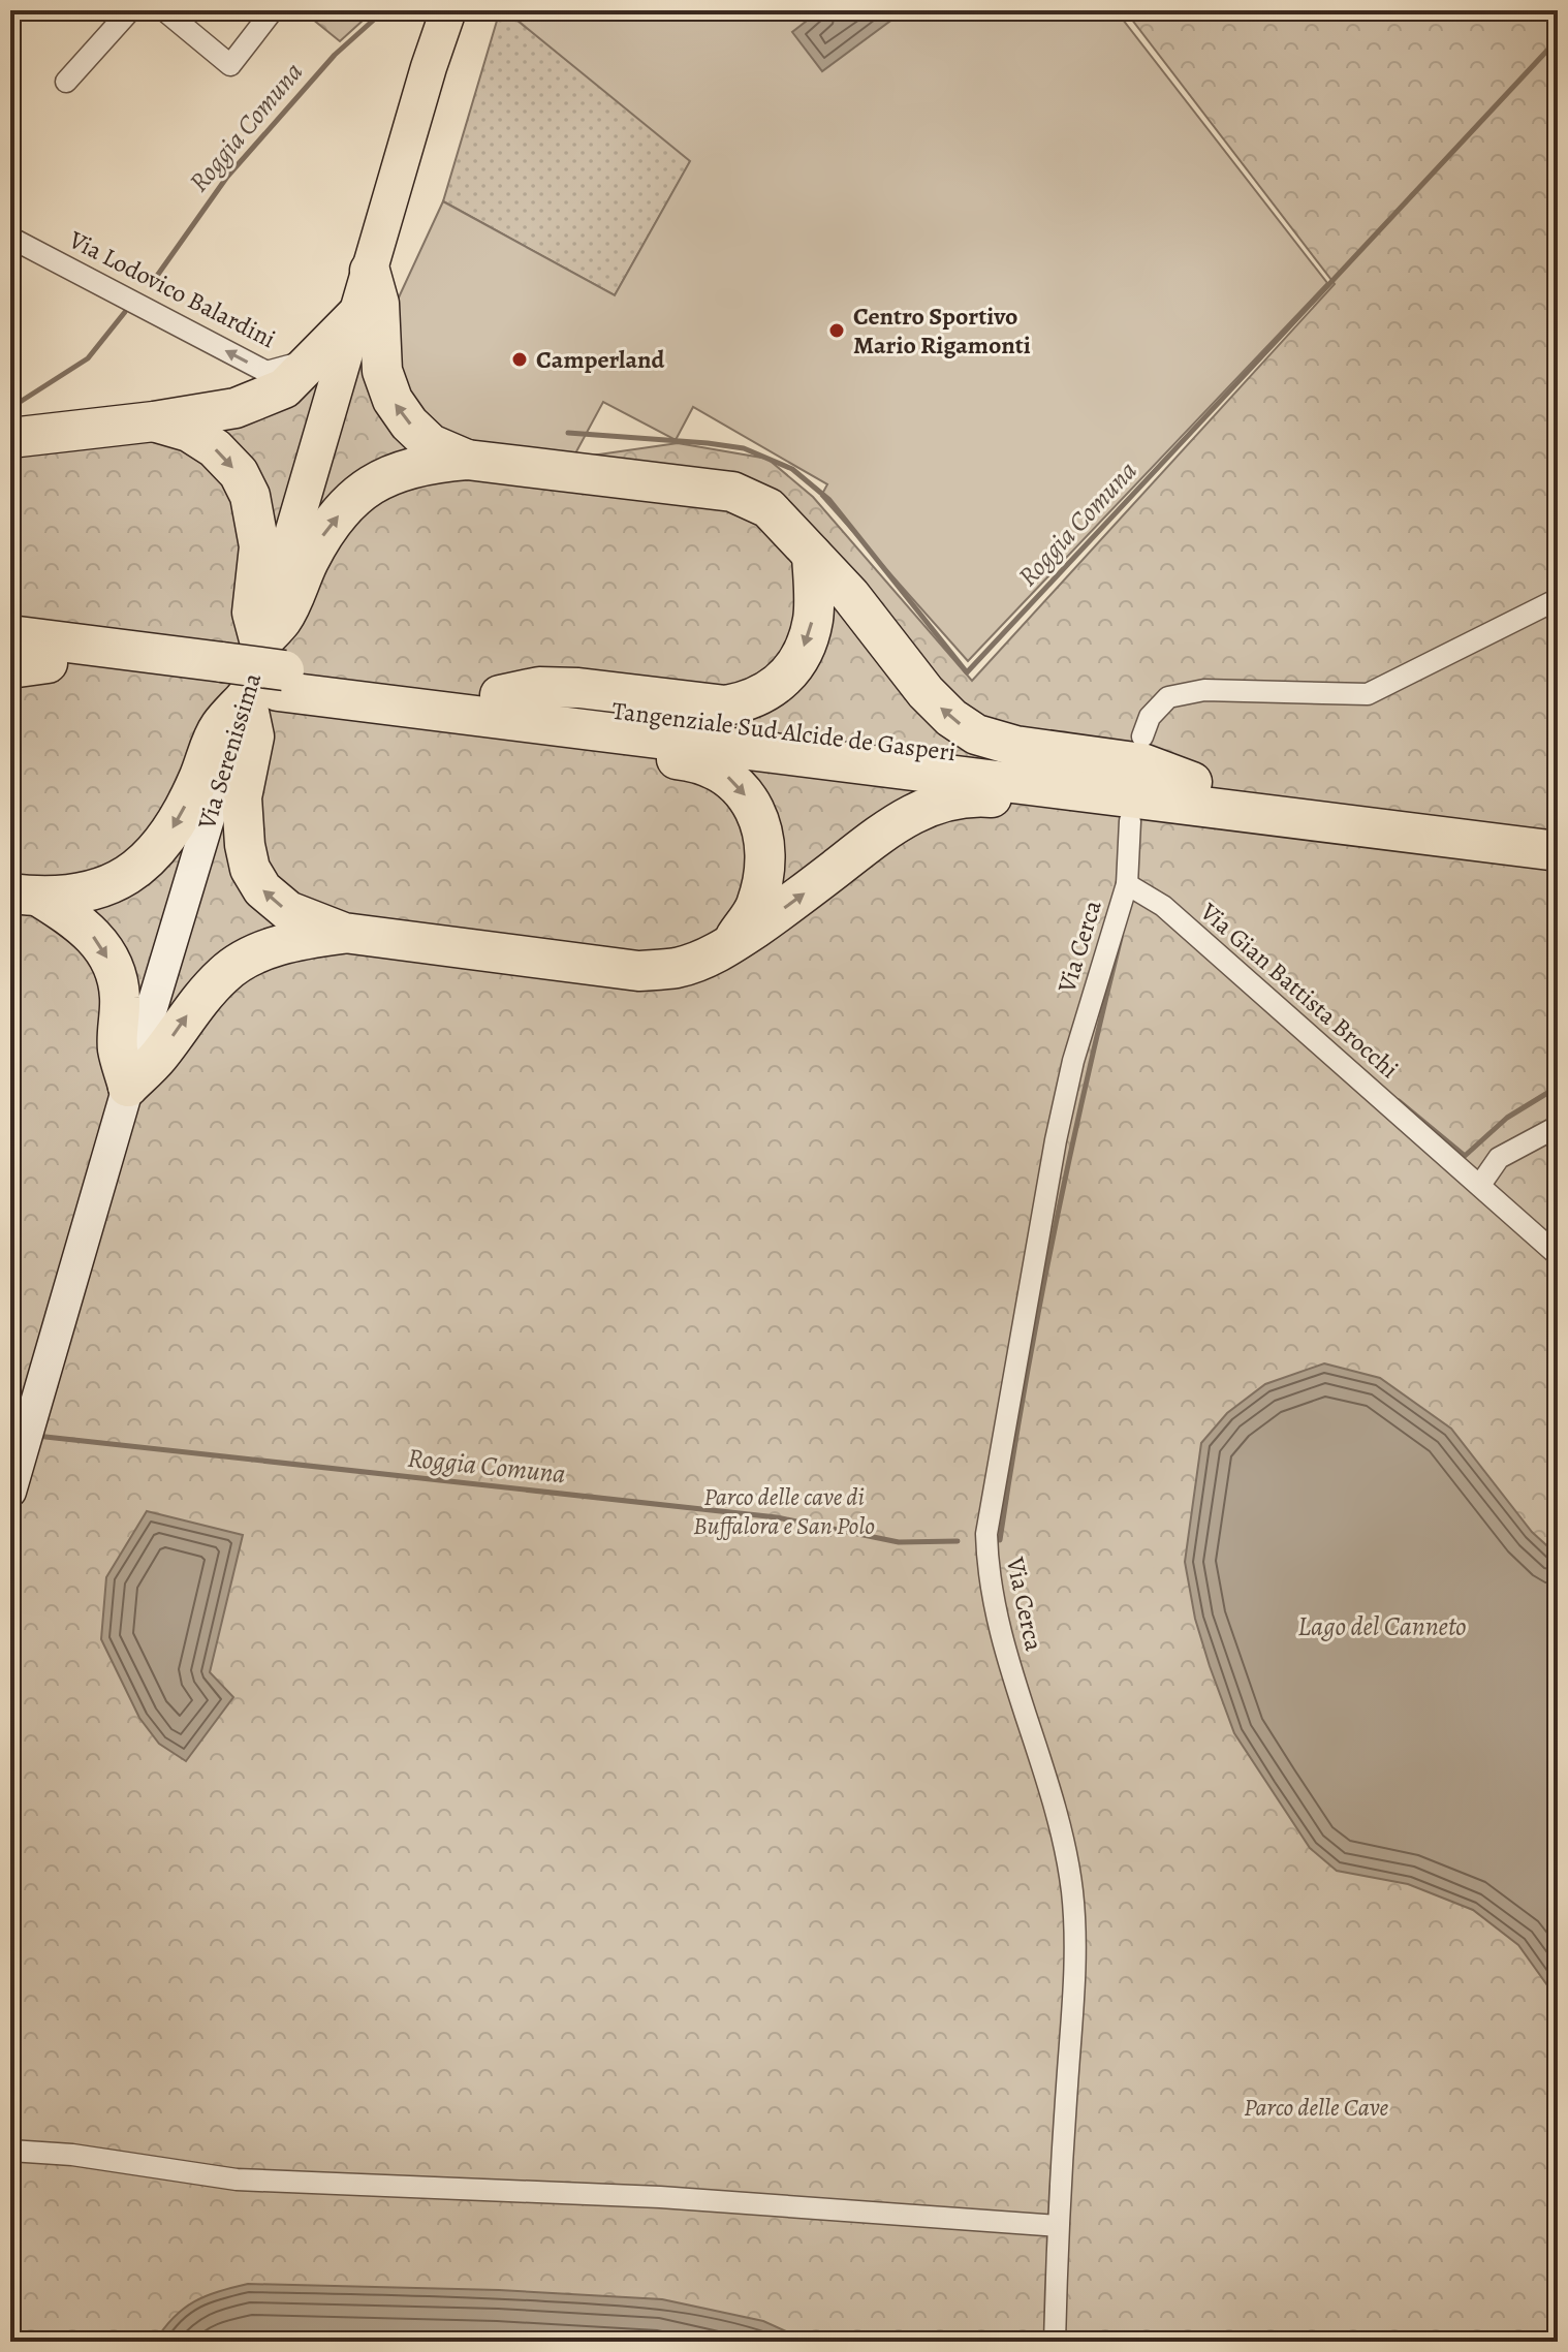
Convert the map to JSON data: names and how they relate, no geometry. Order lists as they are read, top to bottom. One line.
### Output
{"streets":{"highway":["Tangenziale Sud Alcide de Gasperi"],"main road":["Via Serenissima"],"street":["Via Lodovico Balardini","Via Cerca","Via Gian Battista Brocchi"]},"crossings":[["Tangenziale Sud Alcide de Gasperi","Via Serenissima"],["Via Cerca","Via Gian Battista Brocchi"]],"one_way":["Via Lodovico Balardini"],"water":["Roggia Comuna","Lago del Canneto"],"parks":["Parco delle cave di Buffalora e San Polo","Parco delle Cave"],"places":["Centro Sportivo Mario Rigamonti","Camperland"]}
